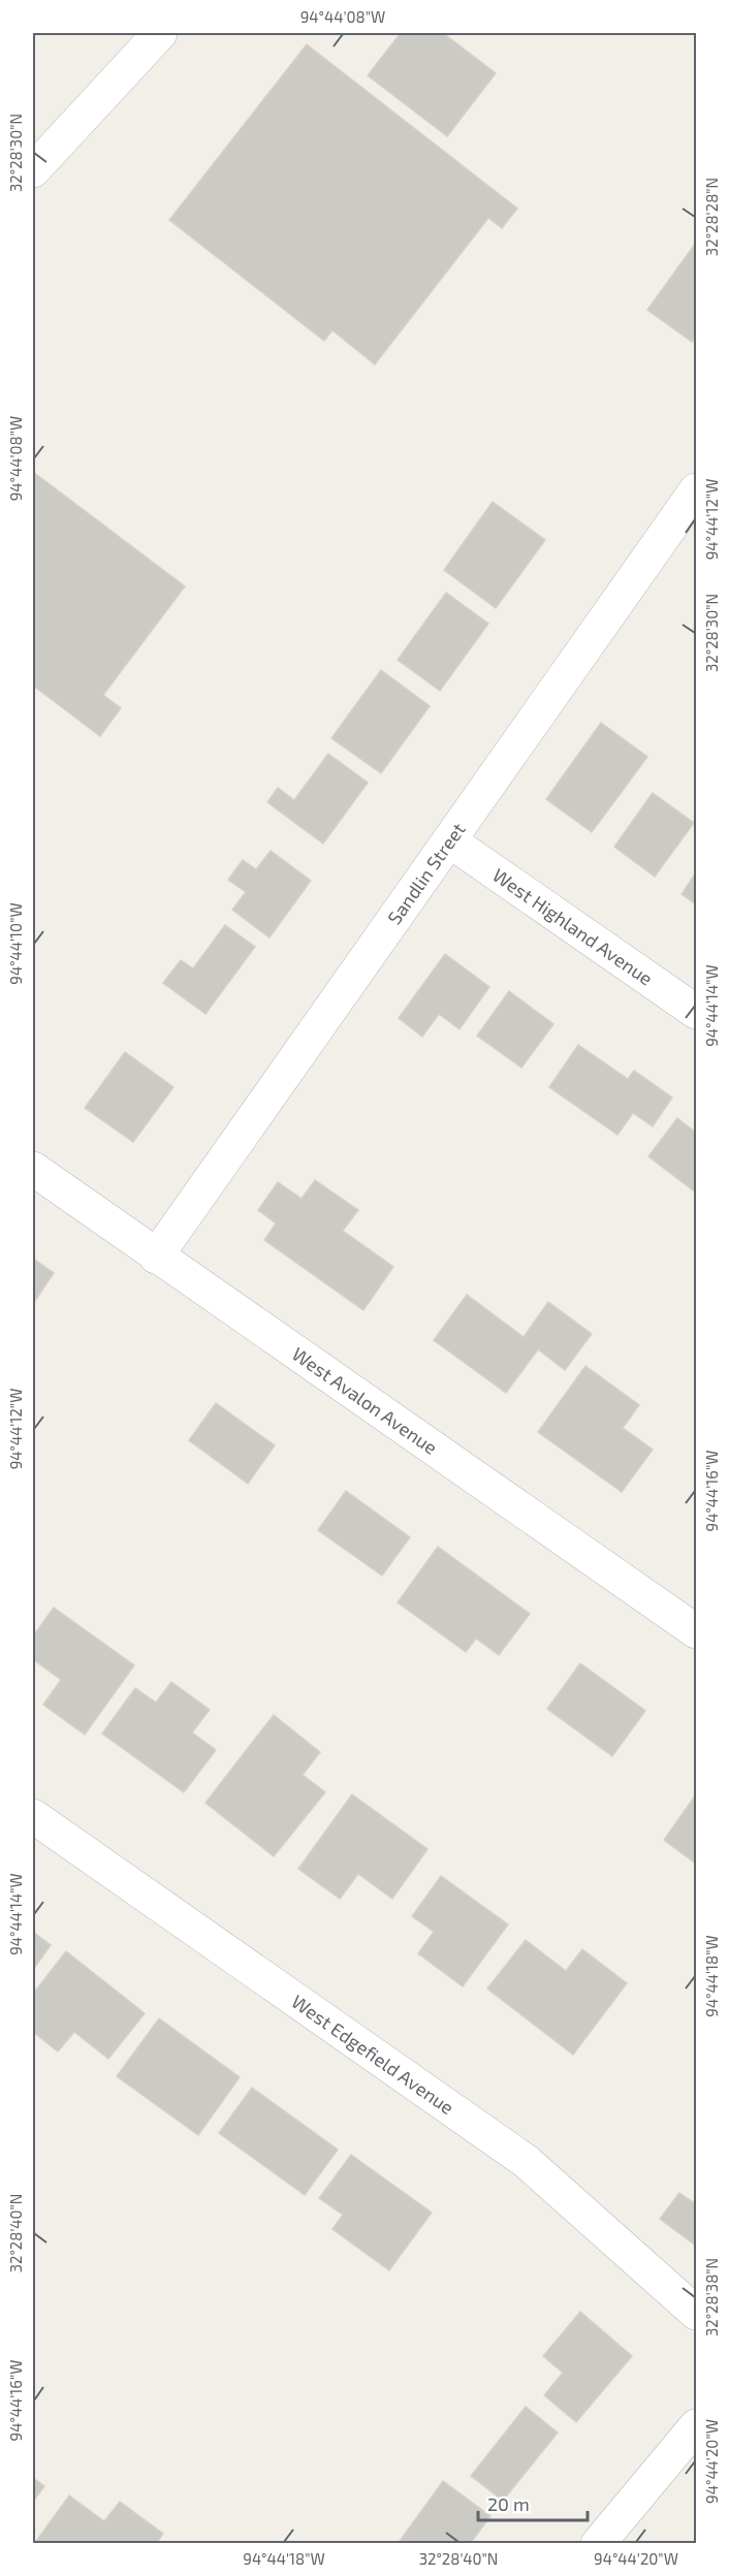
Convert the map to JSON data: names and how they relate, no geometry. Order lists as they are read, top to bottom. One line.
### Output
{"streets":{"street":["Sandlin Street","West Highland Avenue","West Avalon Avenue","West Edgefield Avenue"]},"crossings":[["Sandlin Street","West Highland Avenue"],["Sandlin Street","West Avalon Avenue"]],"scale_bar":"20 m","coordinates":["94°44'08\"W","32°28'30\"N","32°28'28\"N","94°44'12\"W","94°44'10\"W","94°44'14\"W","94°44'16\"W","94°44'18\"W","32°28'40\"N","32°28'38\"N","94°44'20\"W"]}
